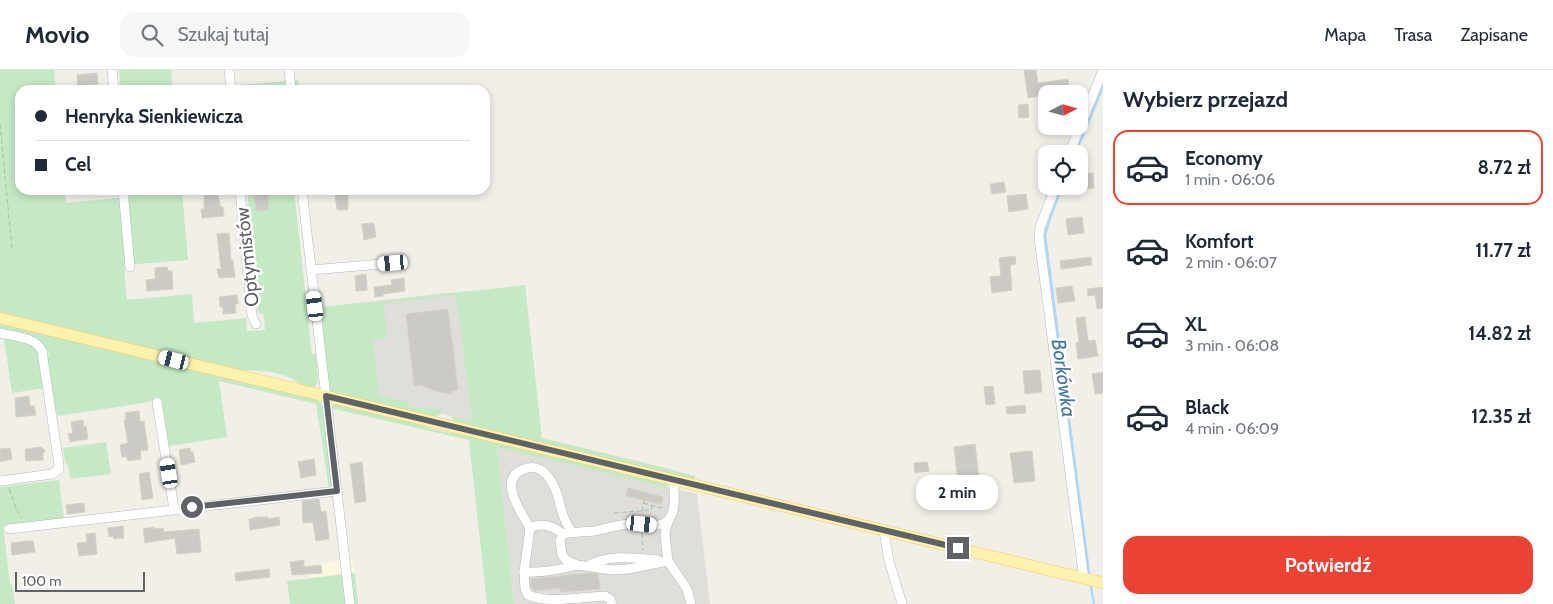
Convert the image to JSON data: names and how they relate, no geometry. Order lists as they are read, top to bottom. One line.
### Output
{"streets":{"street":["Optymistów"]},"water":["Borkówka"],"scale_bar":"100 m","north":"right","page":{"header":"Movio","search":"Szukaj tutaj","nav":["Mapa","Trasa","Zapisane"],"heading":"Wybierz przejazd","banner":["Henryka Sienkiewicza","Cel"],"list":[{"name":"Economy","note":"1 min · 06:06","value":"8.72 zł"},{"name":"Komfort","note":"2 min · 06:07","value":"11.77 zł"},{"name":"XL","note":"3 min · 06:08","value":"14.82 zł"},{"name":"Black","note":"4 min · 06:09","value":"12.35 zł"}],"bubble":"2 min","buttons":"Potwierdź","scale":"100 m"}}
